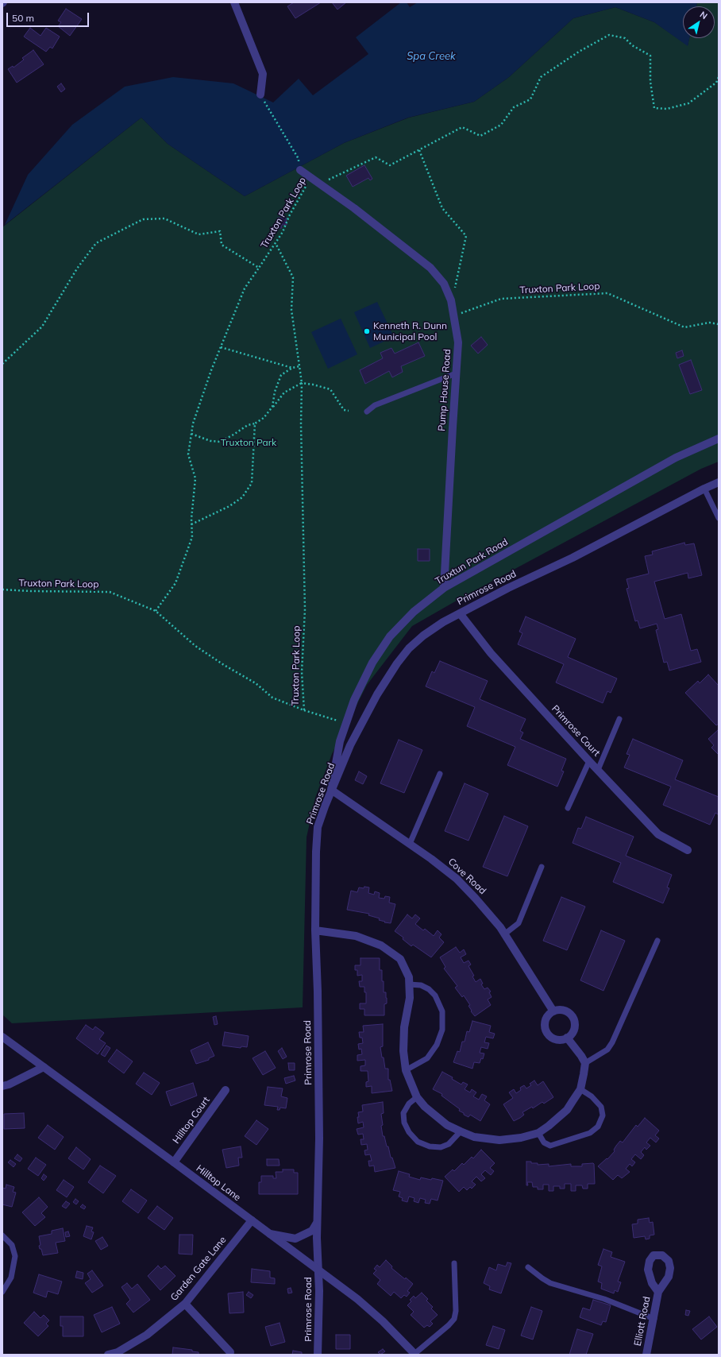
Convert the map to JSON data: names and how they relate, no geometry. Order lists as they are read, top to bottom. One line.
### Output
{"streets":{"street":["Pump House Road","Truxtun Park Road","Primrose Road","Primrose Court","Cove Road","Hilltop Court","Hilltop Lane","Garden Gate Lane","Elliott Road"],"path":["Truxton Park Loop"]},"crossings":[["Truxton Park Loop","Pump House Road"],["Pump House Road","Truxtun Park Road"],["Truxtun Park Road","Primrose Road"],["Truxtun Park Road","Cove Road"],["Primrose Road","Primrose Court"],["Primrose Road","Cove Road"],["Primrose Road","Hilltop Lane"],["Hilltop Court","Hilltop Lane"],["Hilltop Lane","Garden Gate Lane"]],"water":["Spa Creek"],"parks":["Truxton Park"],"places":["Kenneth R. Dunn Municipal Pool"],"scale_bar":"50 m","north":"top right"}
